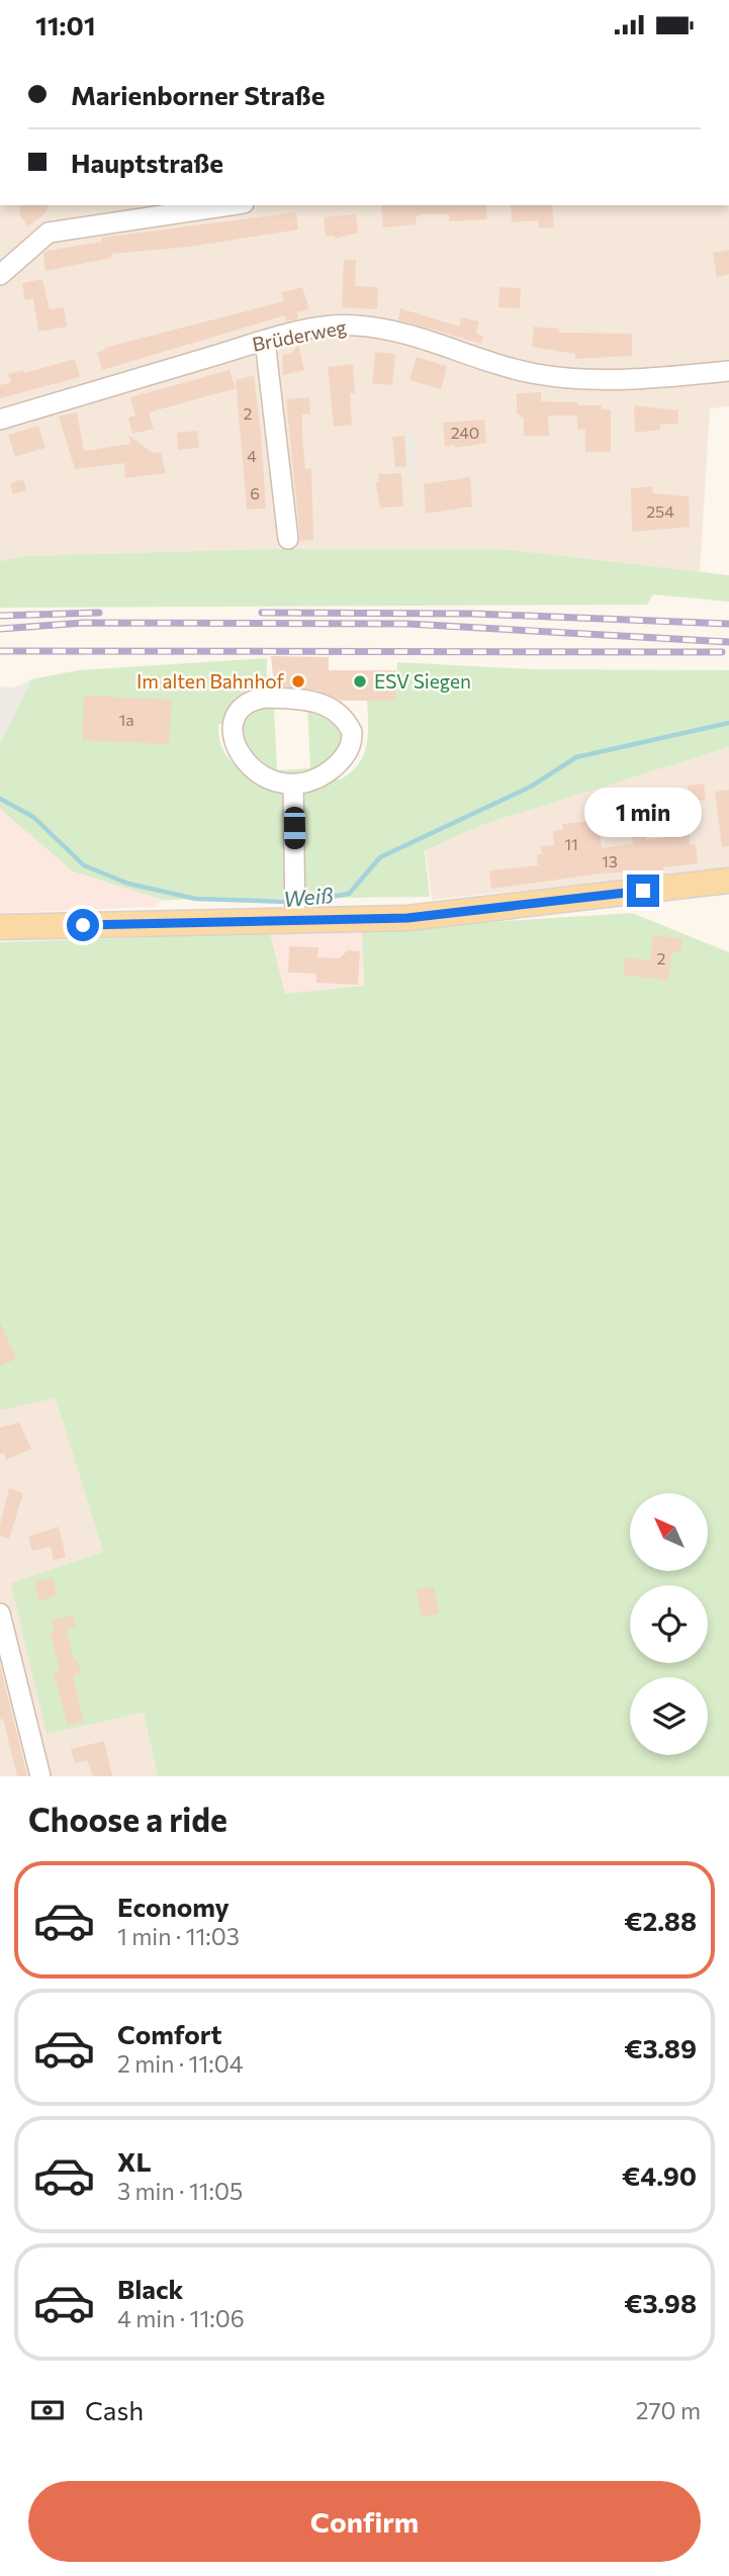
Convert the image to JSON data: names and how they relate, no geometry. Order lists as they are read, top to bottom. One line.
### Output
{"streets":{"street":["Brüderweg"]},"water":["Weiß"],"places":["Im alten Bahnhof","ESV Siegen"],"house_numbers":["2","240","4","6","254","1a","11","13","2"],"north":"top left","page":{"status":"11:01","banner":["Marienborner Straße","Hauptstraße"],"bubble":"1 min","heading":"Choose a ride","list":[{"name":"Economy","note":"1 min · 11:03","value":"€2.88"},{"name":"Comfort","note":"2 min · 11:04","value":"€3.89"},{"name":"XL","note":"3 min · 11:05","value":"€4.90"},{"name":"Black","note":"4 min · 11:06","value":"€3.98"}],"pay":["Cash","270 m"],"buttons":"Confirm"}}
